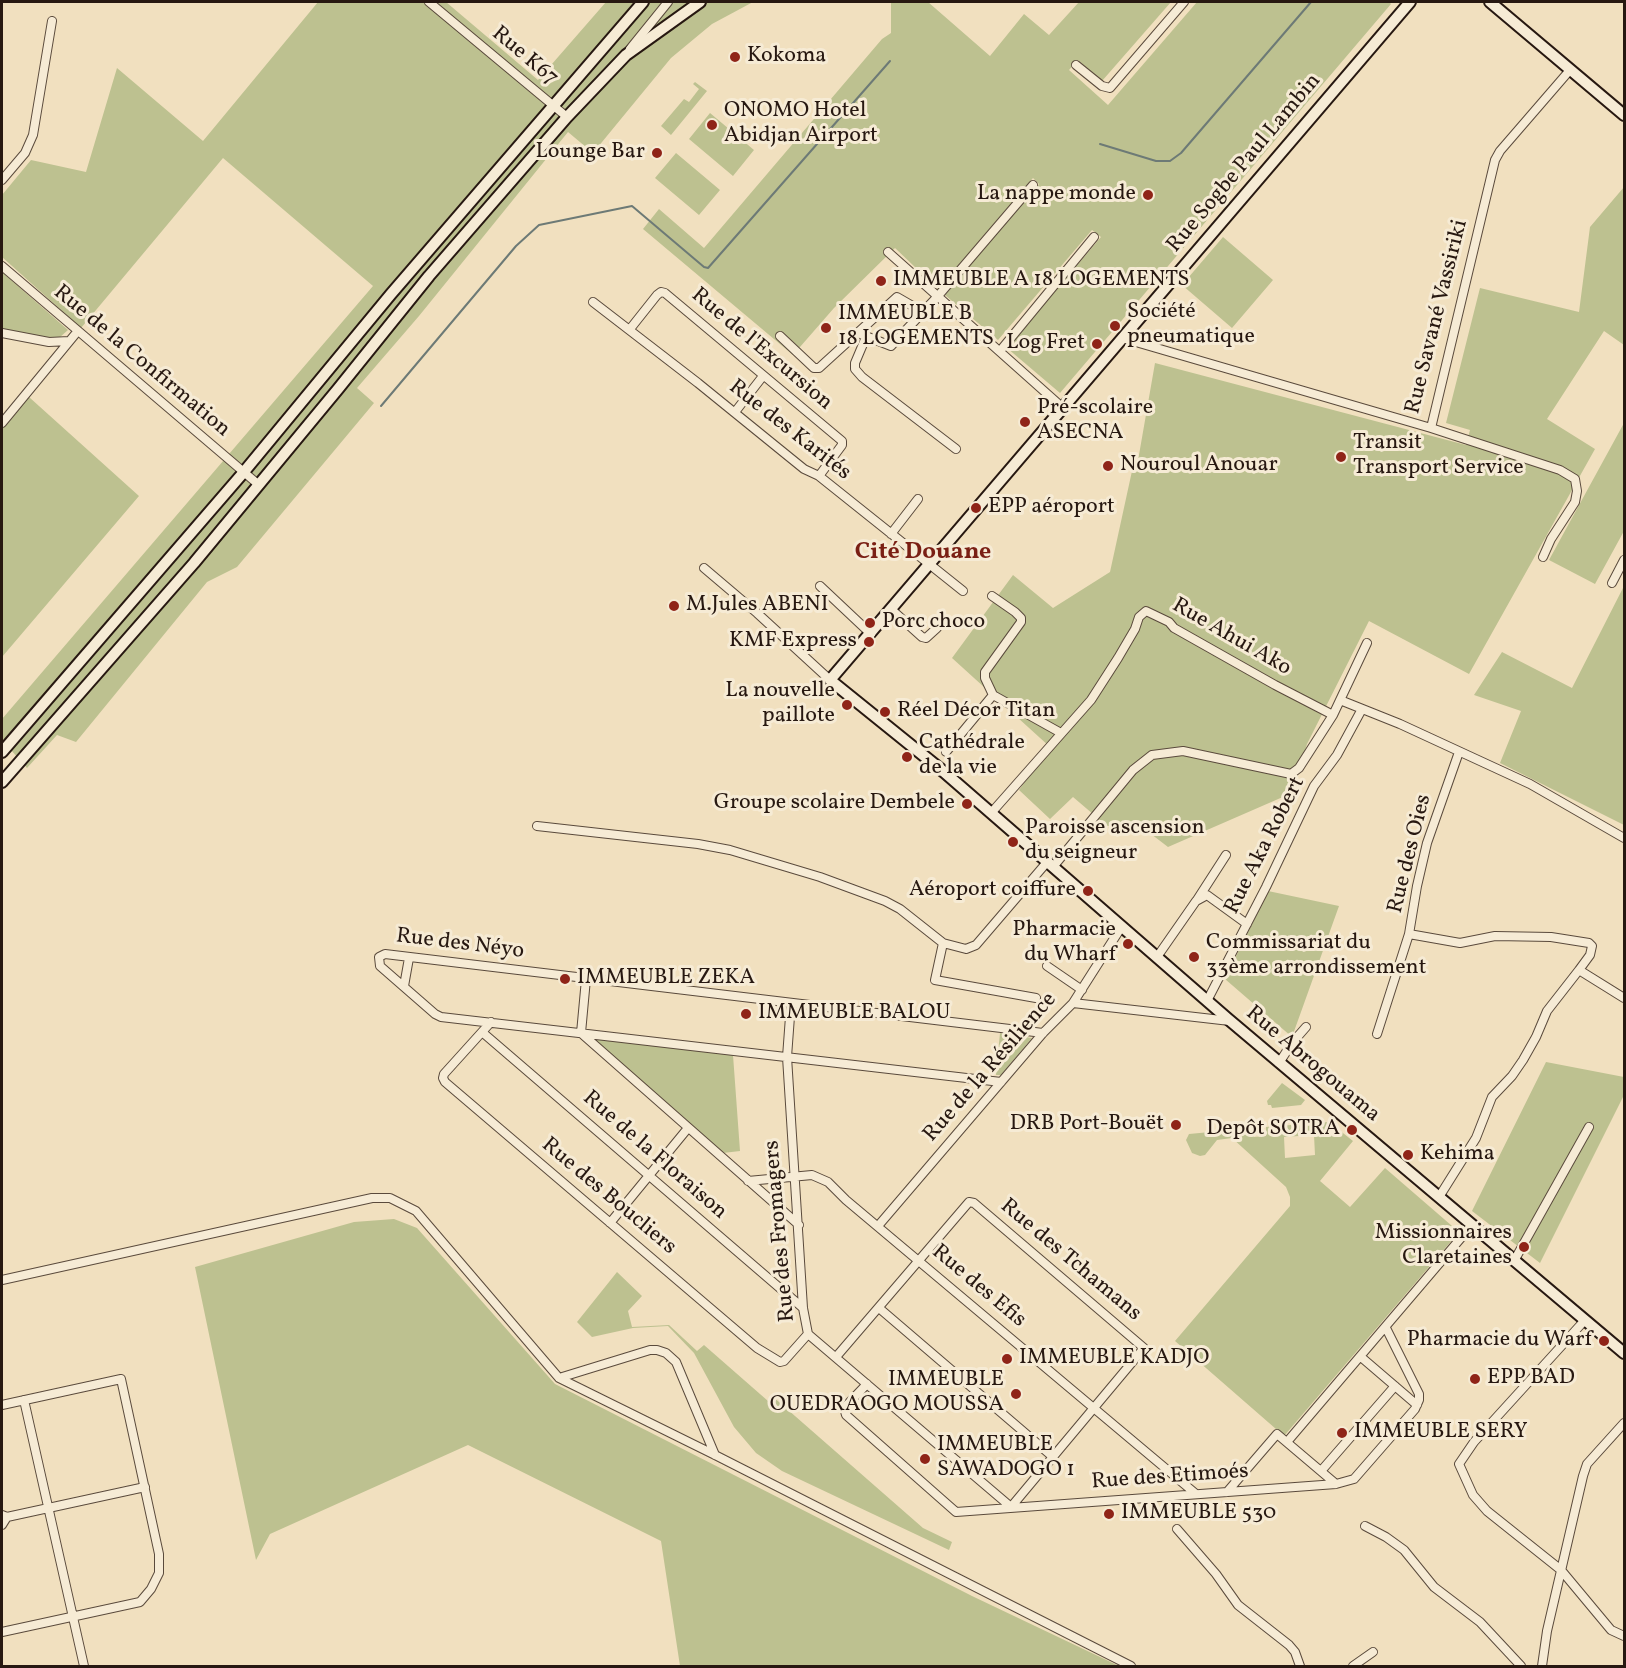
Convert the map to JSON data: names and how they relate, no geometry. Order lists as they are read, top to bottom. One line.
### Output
{"streets":{"street":["Rue K67","Rue Sogbe Paul Lambin","Rue Savané Vassiriki","Rue de l'Excursion","Rue de la Confirmation","Rue des Karités","Rue Ahui Ako","Rue Aka Robert","Rue des Oies","Rue des Néyo","Rue Abrogouama","Rue de la Résilience","Rue de la Floraison","Rue des Boucliers","Rue des Fromagers","Rue des Tchamans","Rue des Efis","Rue des Etimoés"]},"crossings":[["Rue Sogbe Paul Lambin","Rue Savané Vassiriki"],["Rue Sogbe Paul Lambin","Rue des Karités"],["Rue Sogbe Paul Lambin","Rue Abrogouama"],["Rue de l'Excursion","Rue des Karités"],["Rue Ahui Ako","Rue Abrogouama"],["Rue Aka Robert","Rue Abrogouama"],["Rue des Néyo","Rue de la Résilience"],["Rue des Néyo","Rue des Boucliers"],["Rue des Néyo","Rue des Fromagers"],["Rue Abrogouama","Rue de la Résilience"],["Rue de la Résilience","Rue des Efis"],["Rue de la Floraison","Rue des Boucliers"],["Rue de la Floraison","Rue des Fromagers"],["Rue des Boucliers","Rue des Fromagers"],["Rue des Fromagers","Rue des Tchamans"],["Rue des Fromagers","Rue des Efis"],["Rue des Fromagers","Rue des Etimoés"],["Rue des Tchamans","Rue des Efis"],["Rue des Tchamans","Rue des Etimoés"],["Rue des Efis","Rue des Etimoés"]],"districts":["Cité Douane"],"places":["Kokoma","ONOMO Hotel Abidjan Airport","Lounge Bar","La nappe monde","IMMEUBLE A 18 LOGEMENTS","Société pneumatique","IMMEUBLE B 18 LOGEMENTS","Log Fret","Pré-scolaire ASECNA","Transit Transport Service","Nouroul Anouar","EPP aéroport","M.Jules ABENI","Porc choco","KMF Express","La nouvelle paillote","Réel Décor Titan","Cathédrale de la vie","Groupe scolaire Dembele","Paroisse ascension du seigneur","Aéroport coiffure","Pharmacie du Wharf","Commissariat du 33ème arrondissement","IMMEUBLE ZEKA","IMMEUBLE BALOU","DRB Port-Bouët","Depôt SOTRA","Kehima","Missionnaires Claretaines","Pharmacie du Warf","IMMEUBLE KADJO","EPP BAD","IMMEUBLE OUEDRAOGO MOUSSA","IMMEUBLE SERY","IMMEUBLE SAWADOGO 1","IMMEUBLE 530"]}
